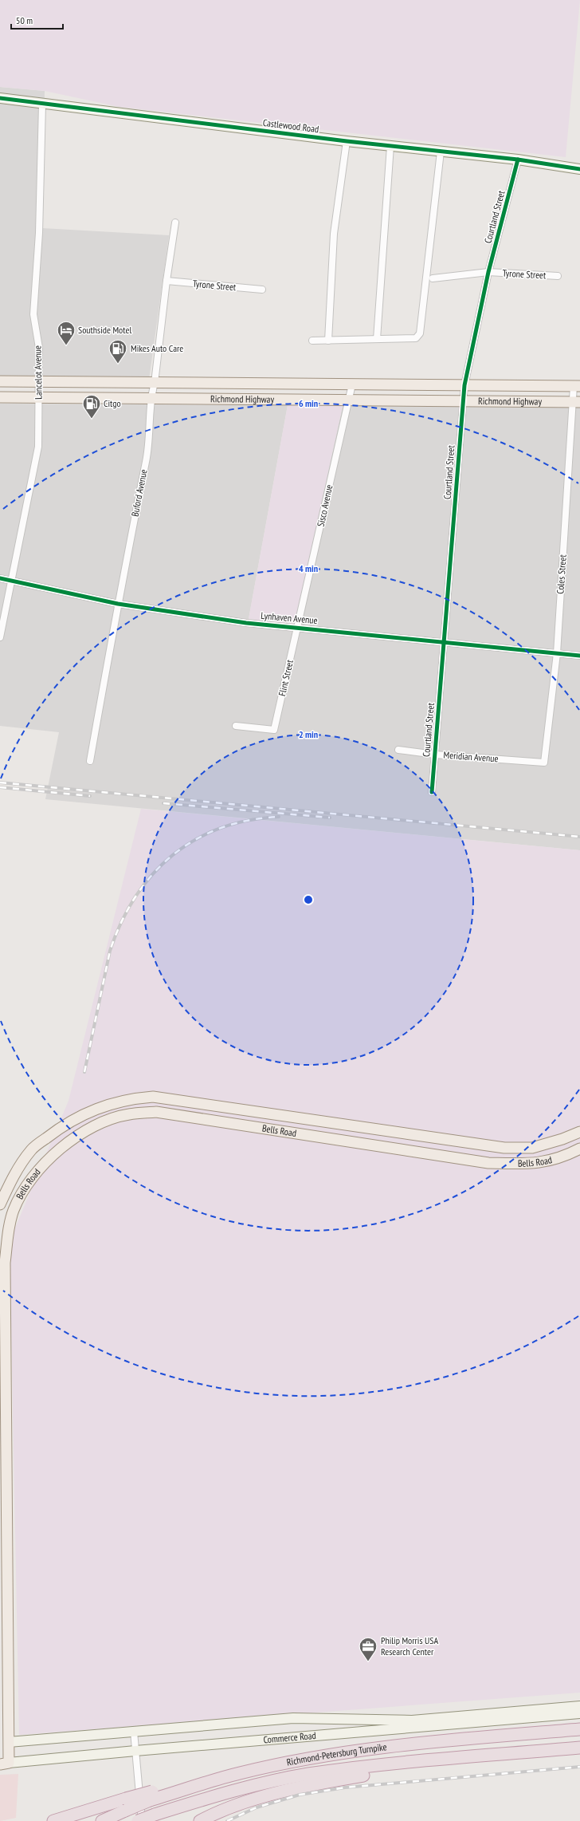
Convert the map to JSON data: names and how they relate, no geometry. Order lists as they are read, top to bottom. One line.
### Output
{"streets":{"highway":["Richmond-Petersburg Turnpike"],"main road":["Castlewood Road","Richmond Highway","Bells Road","Commerce Road"],"street":["Courtland Street","Tyrone Street","Lancelot Avenue","Buford Avenue","Sisco Avenue","Coles Street","Lynhaven Avenue","Flint Street","Meridian Avenue"]},"crossings":[["Castlewood Road","Courtland Street"],["Castlewood Road","Lancelot Avenue"],["Courtland Street","Tyrone Street"],["Courtland Street","Richmond Highway"],["Courtland Street","Lynhaven Avenue"],["Courtland Street","Meridian Avenue"],["Tyrone Street","Buford Avenue"],["Lancelot Avenue","Richmond Highway"],["Lancelot Avenue","Lynhaven Avenue"],["Richmond Highway","Buford Avenue"],["Richmond Highway","Sisco Avenue"],["Richmond Highway","Coles Street"],["Buford Avenue","Lynhaven Avenue"],["Sisco Avenue","Lynhaven Avenue"],["Sisco Avenue","Flint Street"],["Coles Street","Lynhaven Avenue"],["Coles Street","Meridian Avenue"],["Lynhaven Avenue","Flint Street"],["Bells Road","Commerce Road"]],"places":{"hotel":["Southside Motel"],"fuel station":["Mikes Auto Care","Citgo"],"office":["Philip Morris USA Research Center"]},"scale_bar":"50 m","rings":["6 min","4 min","2 min"]}
